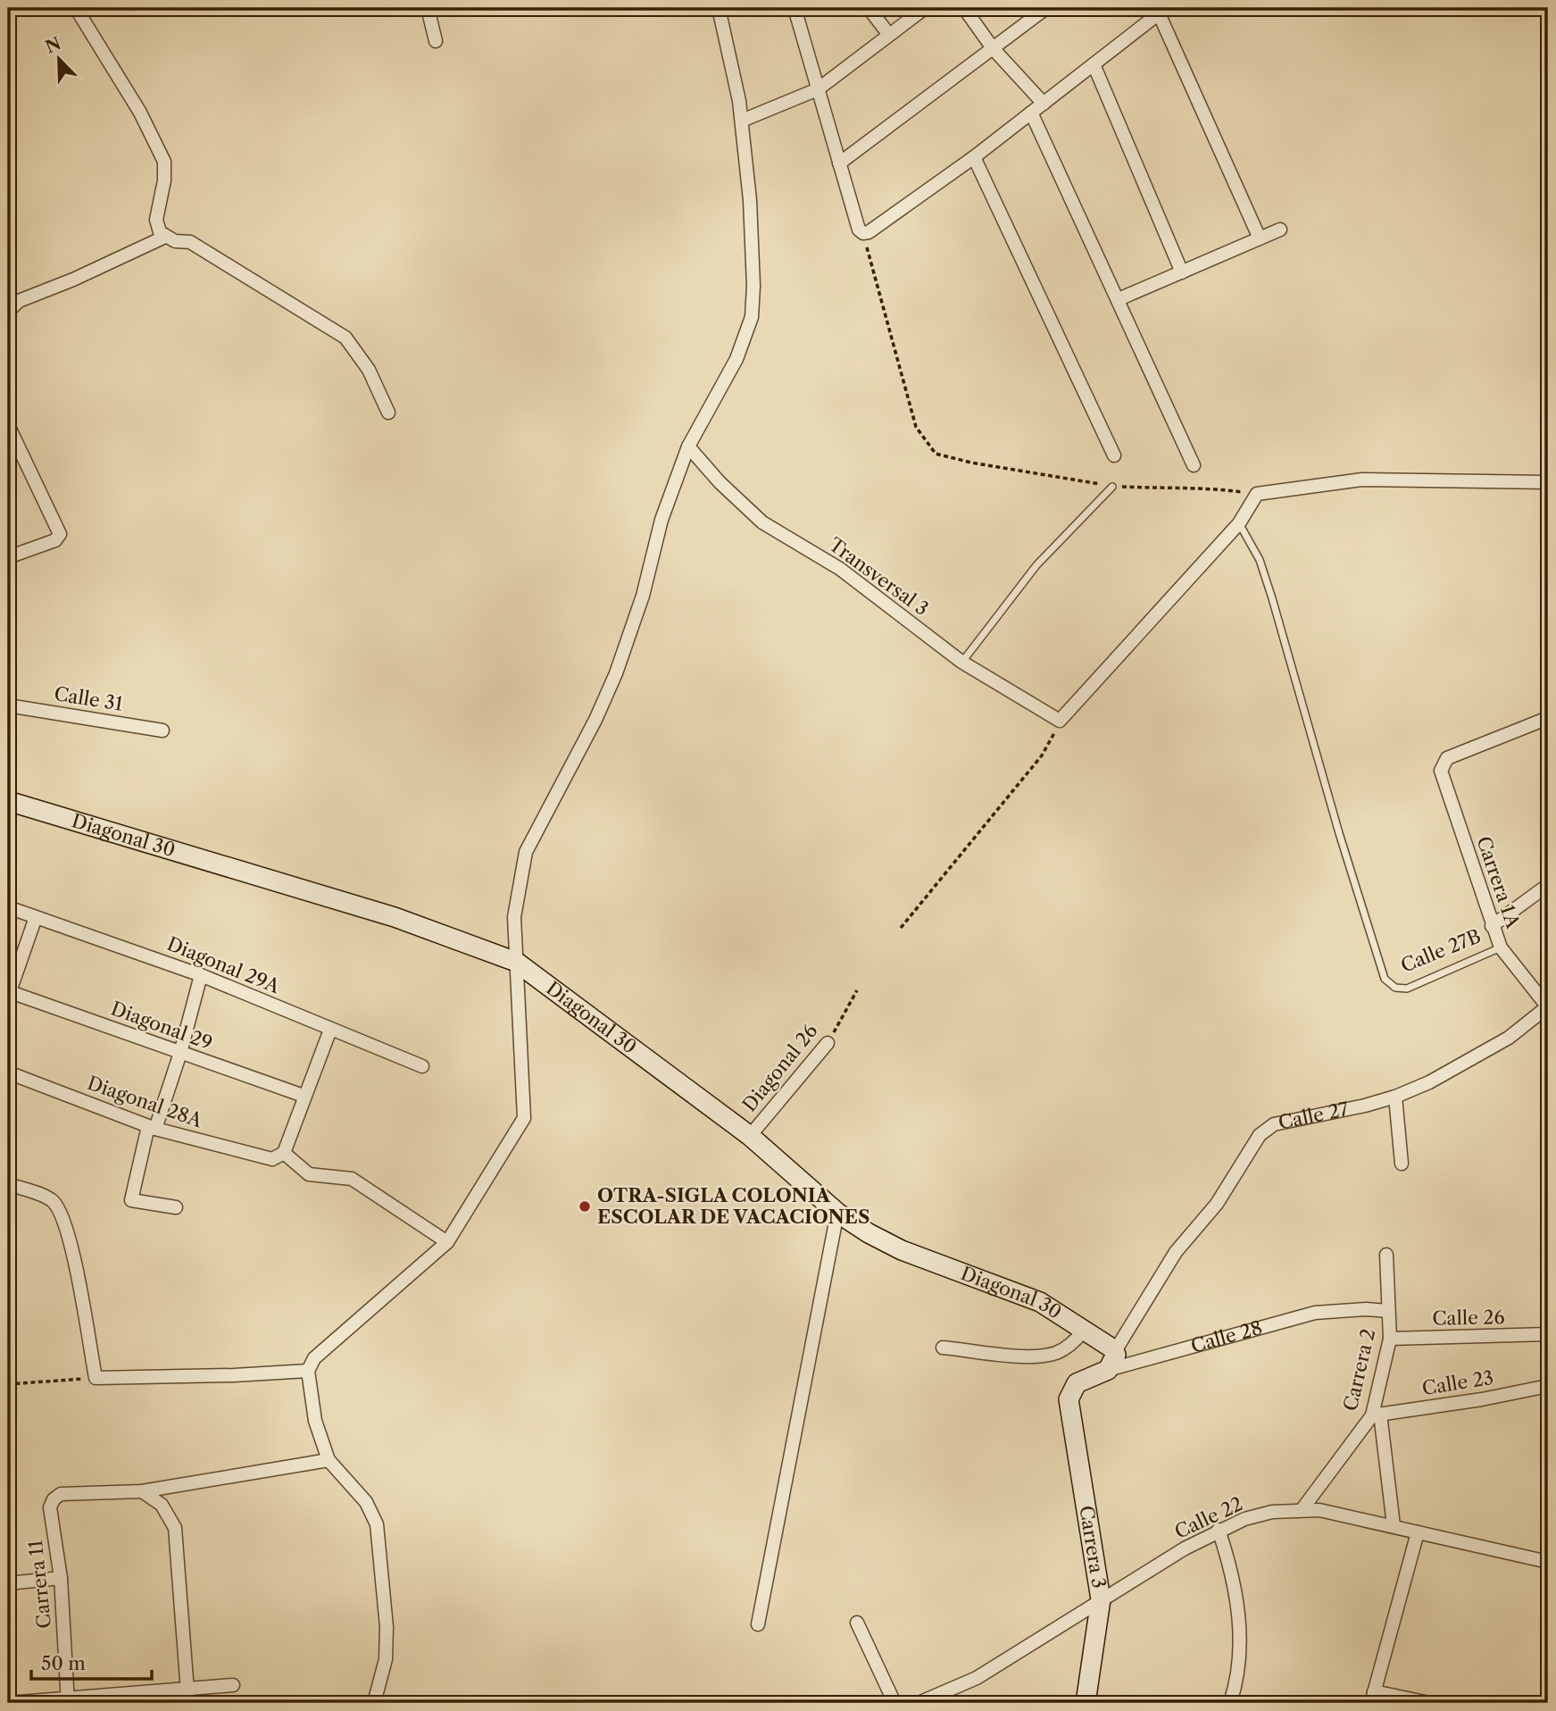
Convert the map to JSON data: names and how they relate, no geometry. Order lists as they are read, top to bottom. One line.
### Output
{"streets":{"street":["Transversal 3","Calle 31","Diagonal 30","Carrera 1A","Diagonal 29A","Diagonal 29","Diagonal 26","Diagonal 28A","Calle 27","Calle 26","Calle 28","Carrera 2","Calle 23","Calle 22","Carrera 3","Carrera 11"],"lane":["Calle 27B"]},"crossings":[["Diagonal 30","Diagonal 26"],["Diagonal 30","Calle 27"],["Carrera 1A","Calle 27B"],["Carrera 1A","Calle 27"],["Calle 27","Calle 28"],["Calle 26","Carrera 2"],["Calle 28","Carrera 2"],["Calle 28","Carrera 3"],["Carrera 2","Calle 23"],["Carrera 2","Calle 22"],["Calle 22","Carrera 3"]],"places":["OTRA-SIGLA COLONIA ESCOLAR DE VACACIONES"],"scale_bar":"50 m","north":"top left"}
